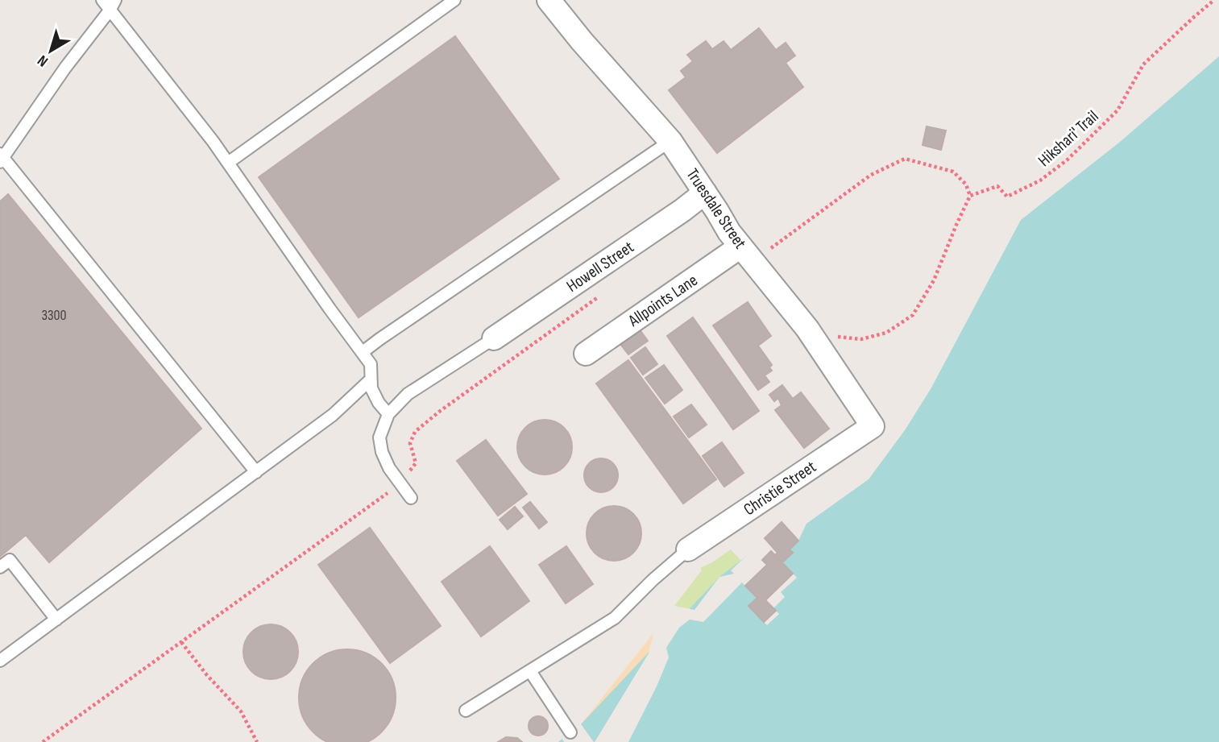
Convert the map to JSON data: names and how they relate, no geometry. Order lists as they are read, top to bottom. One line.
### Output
{"streets":{"street":["Truesdale Street","Howell Street","Allpoints Lane","Christie Street"],"path":["Hikshari' Trail"]},"crossings":[["Truesdale Street","Howell Street"],["Truesdale Street","Allpoints Lane"],["Truesdale Street","Christie Street"]],"house_numbers":["3300"],"north":"bottom left"}
